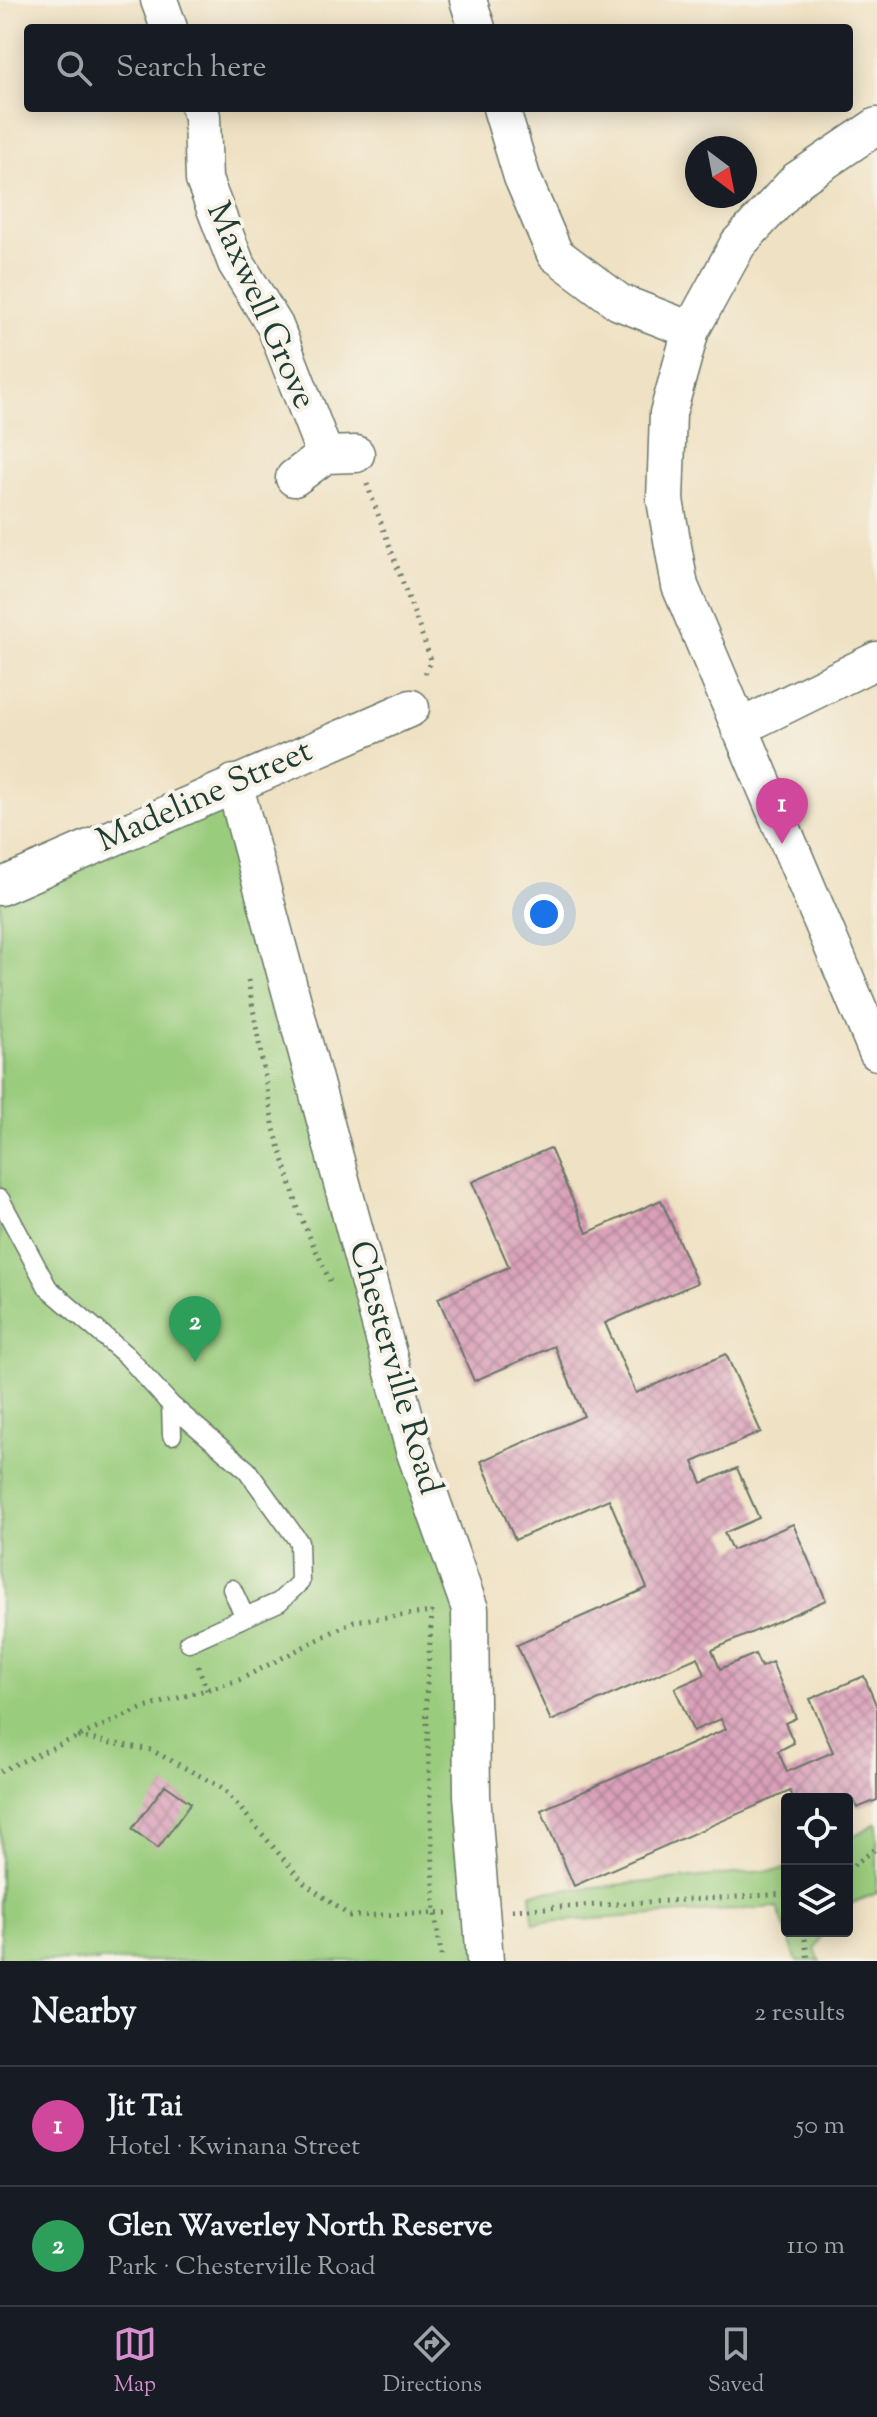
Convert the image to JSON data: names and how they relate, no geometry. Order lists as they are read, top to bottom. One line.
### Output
{"streets":{"street":["Maxwell Grove","Madeline Street","Chesterville Road"]},"crossings":[["Madeline Street","Chesterville Road"]],"north":"bottom right","page":{"search":"Search here","pins":["1","2"],"heading":["Nearby","2 results"],"list":[{"mark":"1","name":"Jit Tai","note":"Hotel · Kwinana Street","value":"50 m"},{"mark":"2","name":"Glen Waverley North Reserve","note":"Park · Chesterville Road","value":"110 m"}],"nav":["Map","Directions","Saved"]}}
